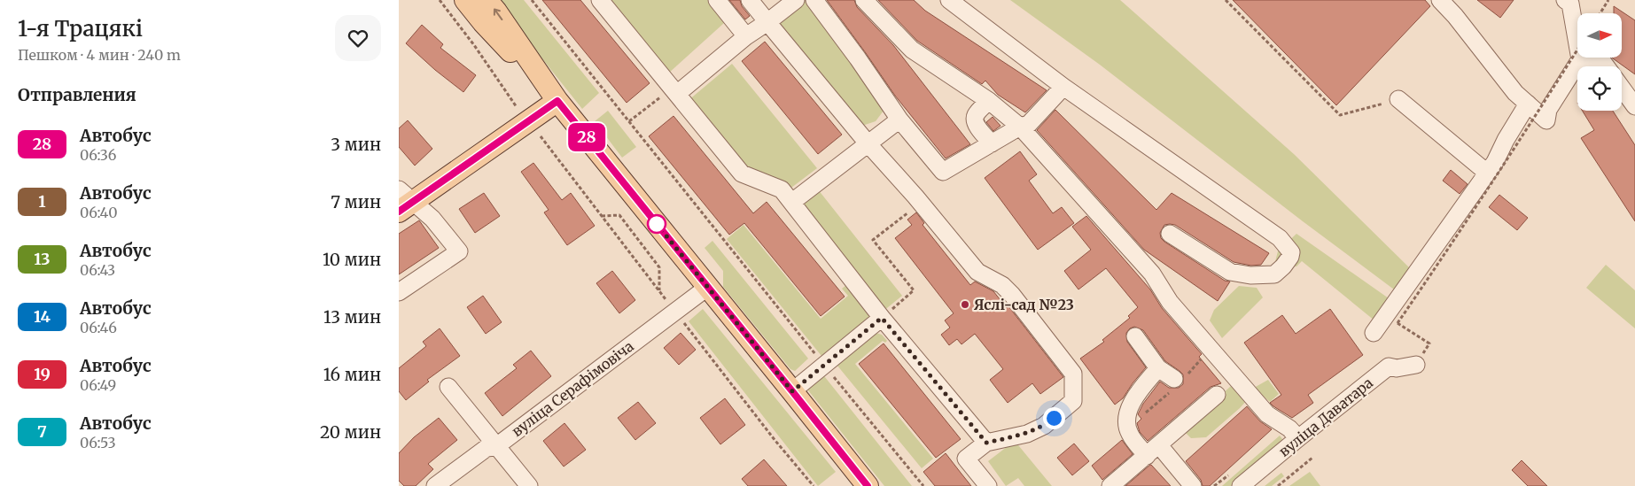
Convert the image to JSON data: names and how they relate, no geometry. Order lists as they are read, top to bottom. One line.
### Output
{"streets":{"street":["вуліца Серафімовіча","вуліца Даватара"]},"places":["Яслі-сад №23"],"lines":["bus line 28"],"north":"right","page":{"heading":[["1-я Трацякі","Пешком · 4 мин · 240 m"],"Отправления"],"on_map":"28","list":[{"mark":"28","name":"Автобус","note":"06:36","value":"3 мин"},{"mark":"1","name":"Автобус","note":"06:40","value":"7 мин"},{"mark":"13","name":"Автобус","note":"06:43","value":"10 мин"},{"mark":"14","name":"Автобус","note":"06:46","value":"13 мин"},{"mark":"19","name":"Автобус","note":"06:49","value":"16 мин"},{"mark":"7","name":"Автобус","note":"06:53","value":"20 мин"}]}}
